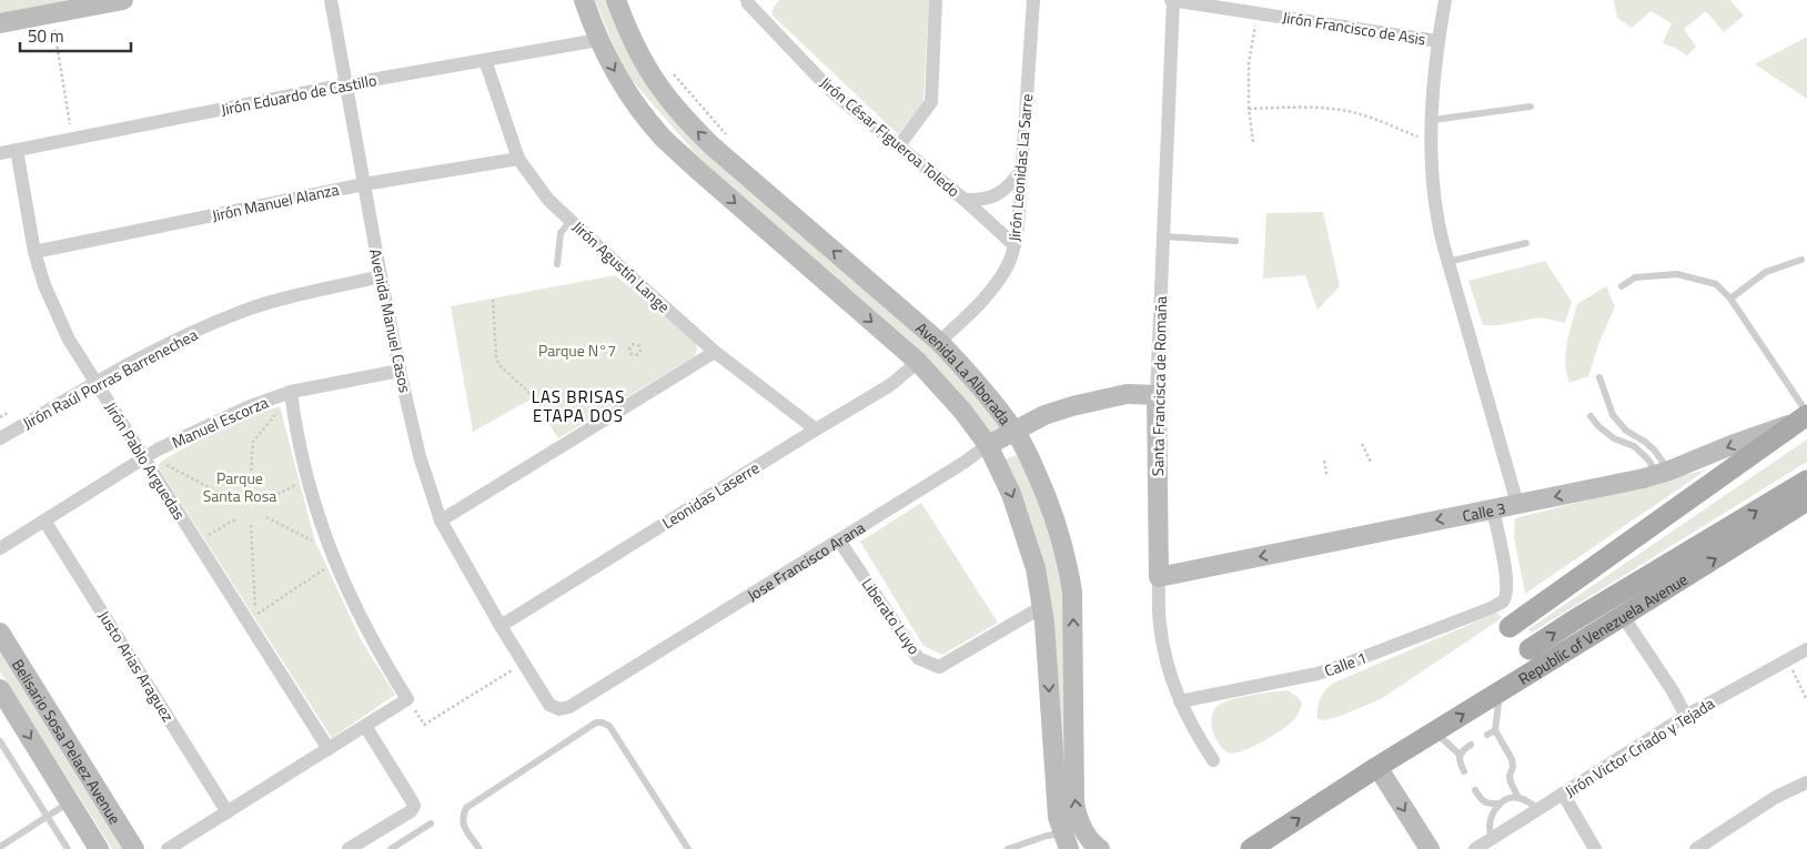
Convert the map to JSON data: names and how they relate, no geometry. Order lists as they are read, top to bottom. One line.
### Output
{"streets":{"main road":["Avenida La Alborada","Santa Francisca de Romaña","Calle 3","Jose Francisco Arana","Republic of Venezuela Avenue","Belisario Sosa Pelaez Avenue"],"street":["Jirón Francisco de Asis","Jirón Eduardo de Castillo","Jirón César Figueroa Toledo","Jirón Leonidas La Sarre","Jirón Manuel Alanza","Jirón Agustín Lange","Avenida Manuel Casos","Jirón Raúl Porras Barrenechea","Manuel Escorza","Jirón Pablo Arguedas","Leonidas Laserre","Liberato Luyo","Calle 1","Justo Arias Araguez","Jirón Victor Criado y Tejada"]},"crossings":[["Jirón Francisco de Asis","Santa Francisca de Romaña"],["Jirón Eduardo de Castillo","Jirón Agustín Lange"],["Jirón Eduardo de Castillo","Avenida Manuel Casos"],["Jirón Eduardo de Castillo","Avenida La Alborada"],["Jirón Eduardo de Castillo","Jirón Pablo Arguedas"],["Jirón César Figueroa Toledo","Jirón Leonidas La Sarre"],["Jirón Leonidas La Sarre","Avenida La Alborada"],["Jirón Manuel Alanza","Jirón Agustín Lange"],["Jirón Manuel Alanza","Avenida Manuel Casos"],["Jirón Manuel Alanza","Jirón Pablo Arguedas"],["Jirón Agustín Lange","Leonidas Laserre"],["Avenida Manuel Casos","Jirón Raúl Porras Barrenechea"],["Avenida Manuel Casos","Manuel Escorza"],["Avenida Manuel Casos","Leonidas Laserre"],["Avenida Manuel Casos","Jose Francisco Arana"],["Avenida La Alborada","Leonidas Laserre"],["Avenida La Alborada","Jose Francisco Arana"],["Avenida La Alborada","Liberato Luyo"],["Jirón Raúl Porras Barrenechea","Jirón Pablo Arguedas"],["Santa Francisca de Romaña","Calle 3"],["Santa Francisca de Romaña","Jose Francisco Arana"],["Santa Francisca de Romaña","Calle 1"],["Manuel Escorza","Jirón Pablo Arguedas"],["Manuel Escorza","Justo Arias Araguez"],["Leonidas Laserre","Jose Francisco Arana"],["Calle 3","Calle 1"],["Jose Francisco Arana","Liberato Luyo"]],"districts":["LAS BRISAS ETAPA DOS"],"parks":["Parque N°7","Parque Santa Rosa"],"scale_bar":"50 m"}
